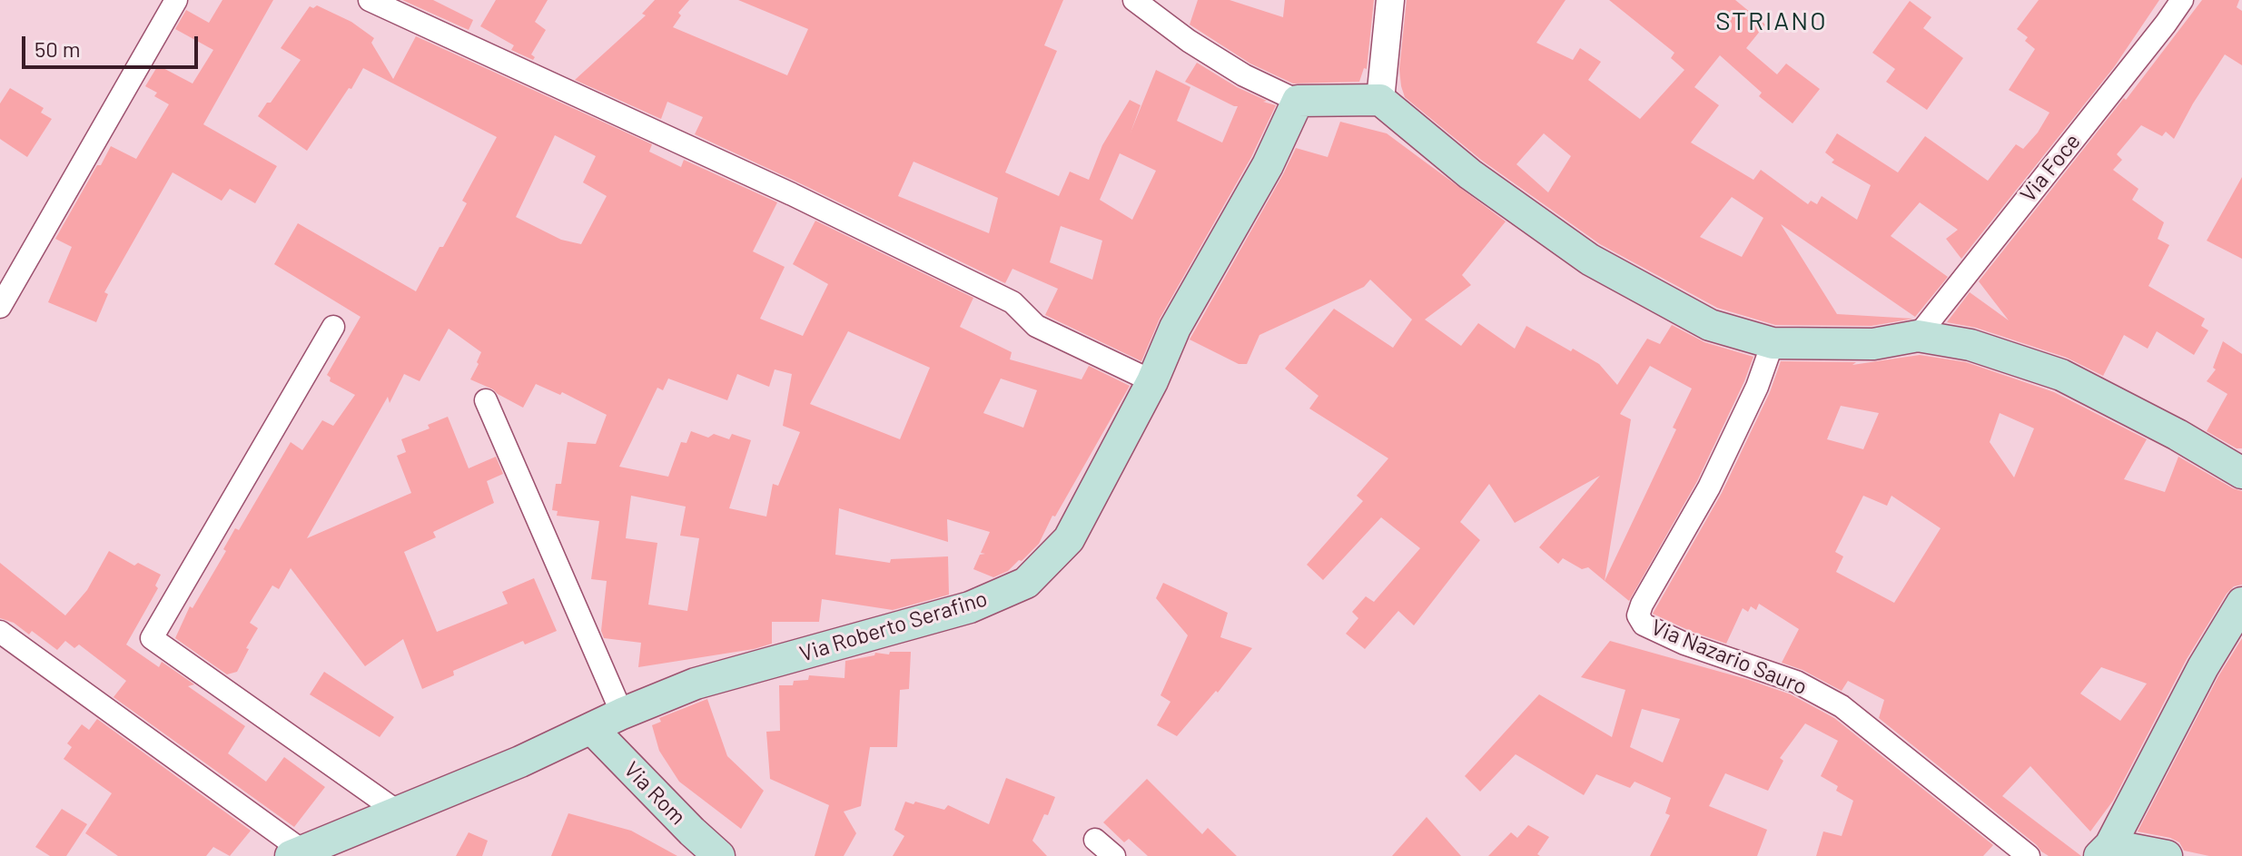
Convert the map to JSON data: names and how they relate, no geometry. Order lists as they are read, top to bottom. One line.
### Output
{"streets":{"main road":["Via Roberto Serafino","Via Rom"],"street":["Via Foce","Via Nazario Sauro"]},"crossings":[["Via Roberto Serafino","Via Rom"]],"districts":["STRIANO"],"scale_bar":"50 m"}
